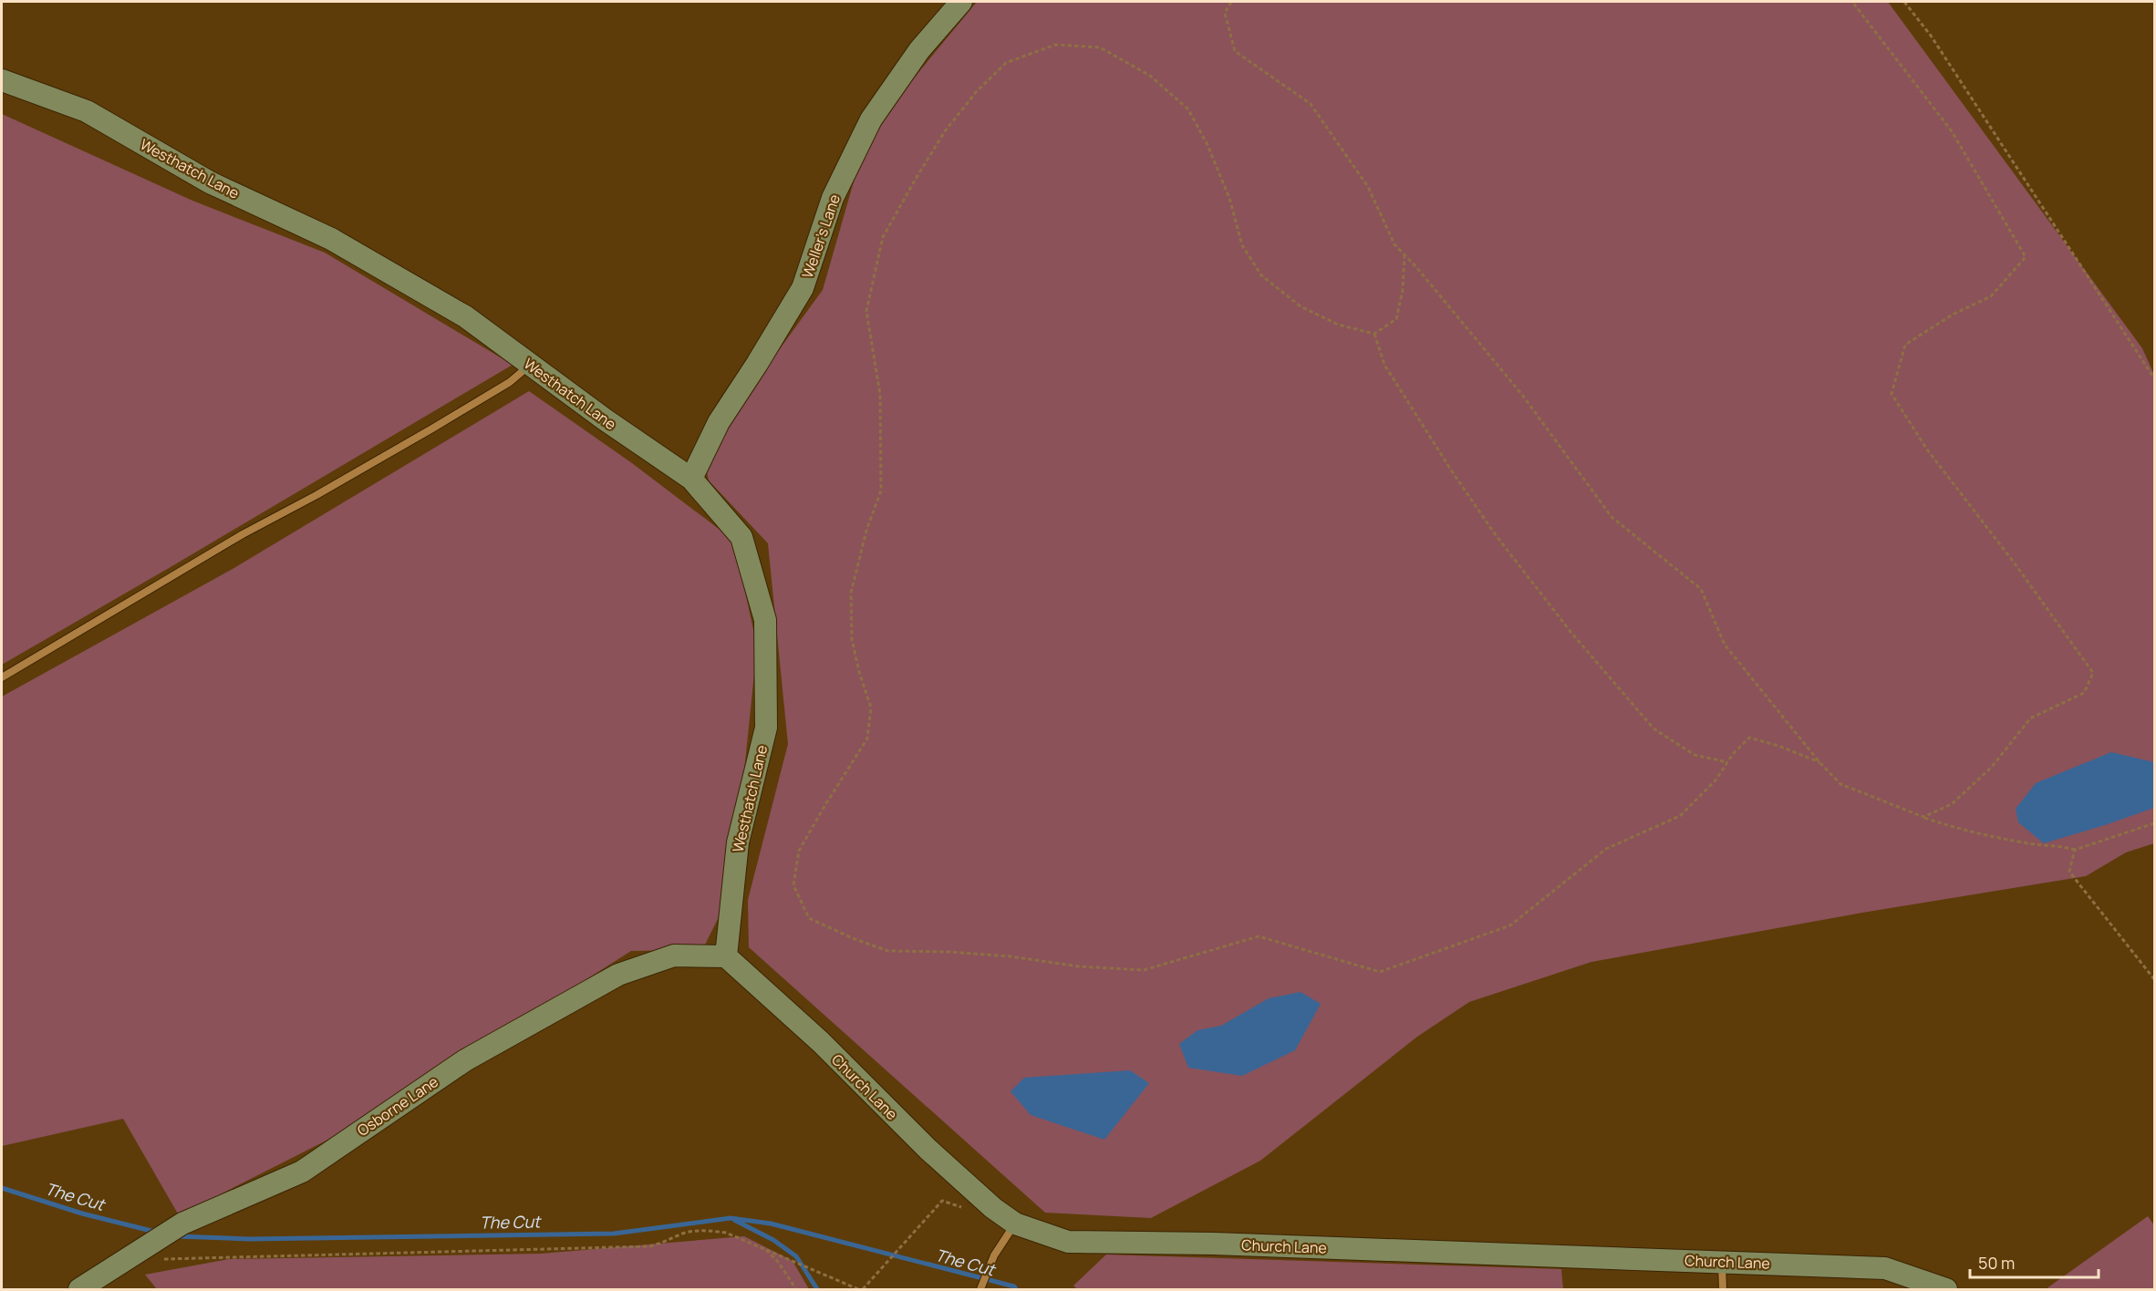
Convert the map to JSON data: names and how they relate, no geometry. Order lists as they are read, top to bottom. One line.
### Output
{"streets":{"street":["Westhatch Lane","Weller's Lane","Church Lane","Osborne Lane"]},"crossings":[["Westhatch Lane","Weller's Lane"],["Westhatch Lane","Church Lane"],["Westhatch Lane","Osborne Lane"],["Church Lane","Osborne Lane"]],"water":["The Cut"],"scale_bar":"50 m"}
